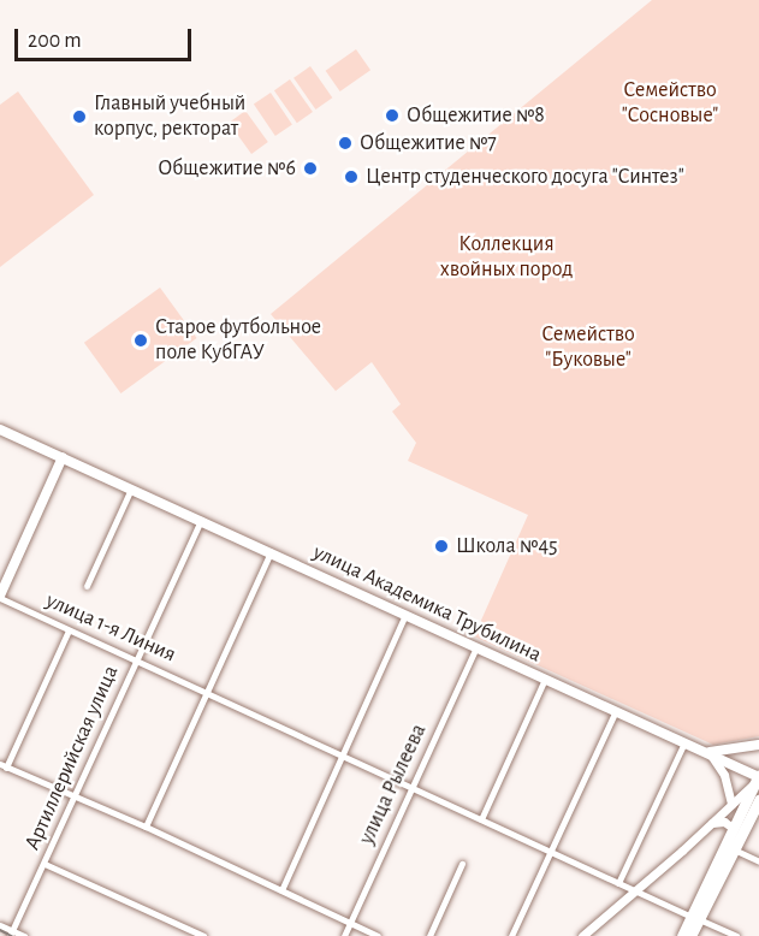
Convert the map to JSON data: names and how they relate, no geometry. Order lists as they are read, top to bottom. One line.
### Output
{"streets":{"main road":["улица Академика Трубилина"],"street":["улица 1-я Линия","Артиллерийская улица","улица Рылеева"]},"crossings":[["улица Академика Трубилина","Артиллерийская улица"],["улица Академика Трубилина","улица Рылеева"],["улица 1-я Линия","Артиллерийская улица"],["улица 1-я Линия","улица Рылеева"]],"parks":["Семейство \"Сосновые\"","Коллекция хвойных пород","Семейство \"Буковые\""],"places":["Общежитие №8","Главный учебный корпус, ректорат","Общежитие №7","Общежитие №6","Центр студенческого досуга \"Синтез\"","Старое футбольное поле КубГАУ","Школа №45"],"scale_bar":"200 m"}
